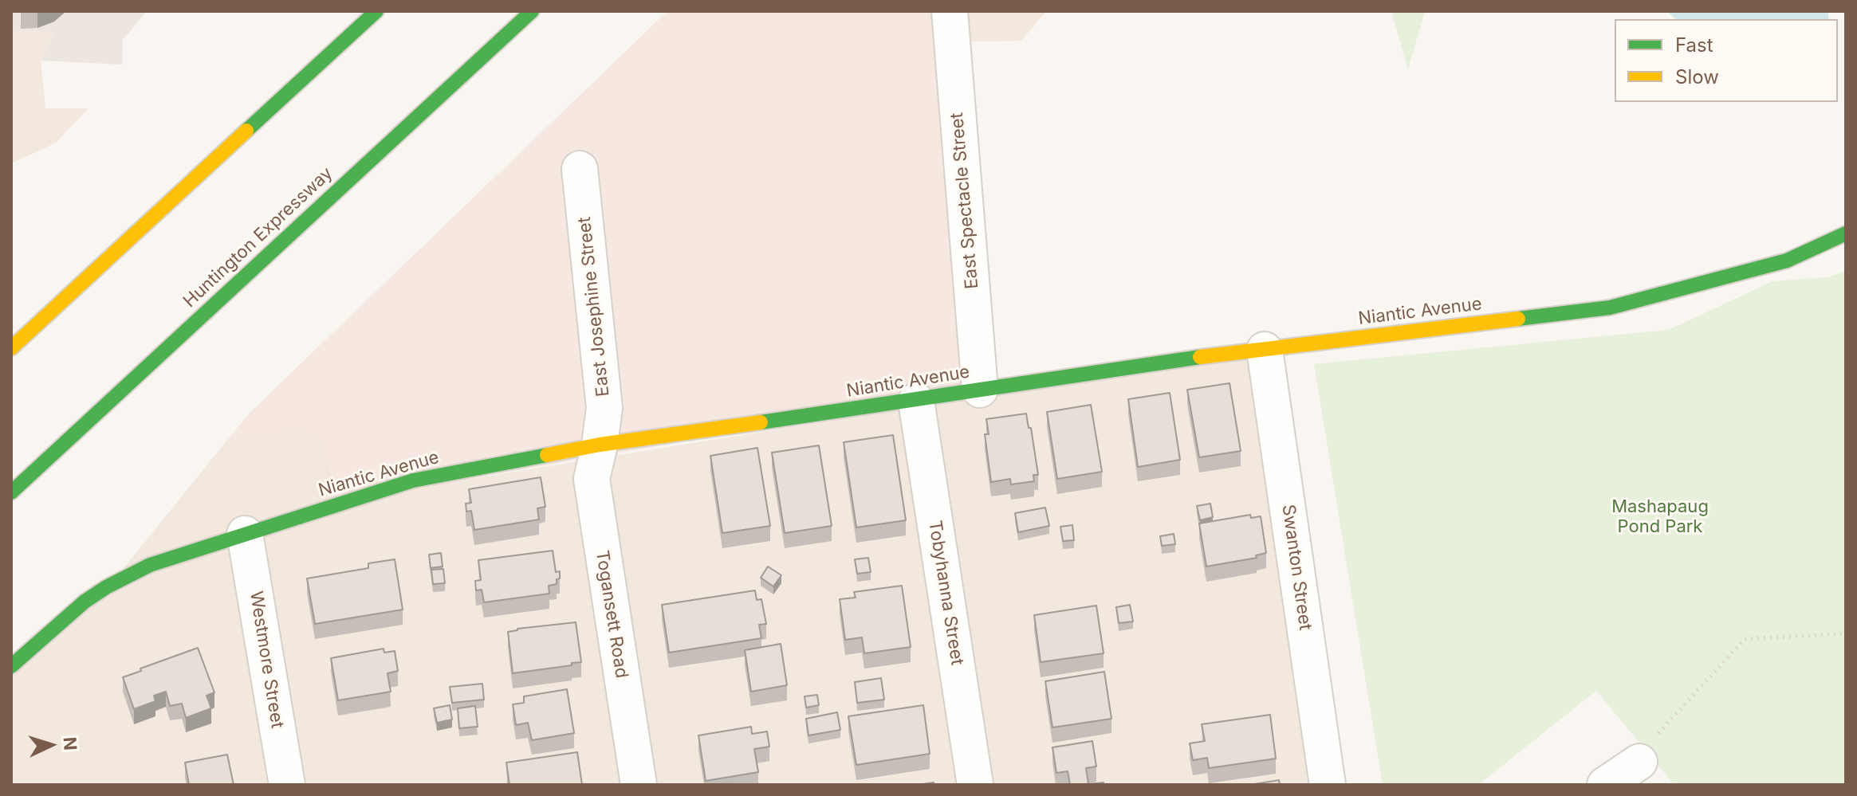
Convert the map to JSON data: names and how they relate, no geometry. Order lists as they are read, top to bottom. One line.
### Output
{"streets":{"main road":["Huntington Expressway","Niantic Avenue"],"street":["East Spectacle Street","East Josephine Street","Swanton Street","Tobyhanna Street","Togansett Road","Westmore Street"]},"crossings":[["East Spectacle Street","Niantic Avenue"],["East Josephine Street","Niantic Avenue"],["East Josephine Street","Togansett Road"],["Niantic Avenue","Swanton Street"],["Niantic Avenue","Tobyhanna Street"],["Niantic Avenue","Togansett Road"],["Niantic Avenue","Westmore Street"]],"parks":["Mashapaug Pond Park"],"legend":["Fast","Slow"],"north":"right"}
